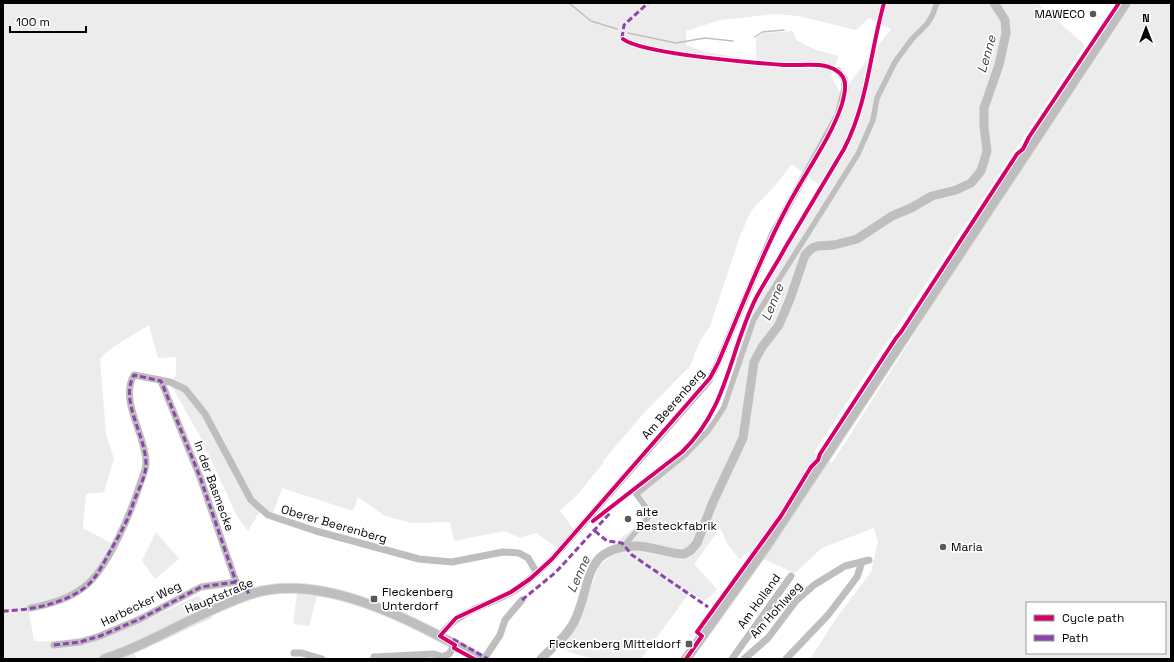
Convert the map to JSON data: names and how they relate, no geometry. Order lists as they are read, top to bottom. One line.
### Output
{"streets":{"main road":["Hauptstraße"],"street":["Am Beerenberg","In der Basmecke","Oberer Beerenberg","Am Holland","Harbecker Weg","Am Hohlweg"]},"crossings":[["Am Beerenberg","Oberer Beerenberg"],["Am Beerenberg","Hauptstraße"],["In der Basmecke","Oberer Beerenberg"],["In der Basmecke","Hauptstraße"],["In der Basmecke","Harbecker Weg"]],"water":["Lenne"],"places":{"other":["MAWECO","alte Besteckfabrik","Maria"],"transit":["Fleckenberg Unterdorf","Fleckenberg Mitteldorf"]},"legend":["Cycle path","Path"],"scale_bar":"100 m","north":"top"}
